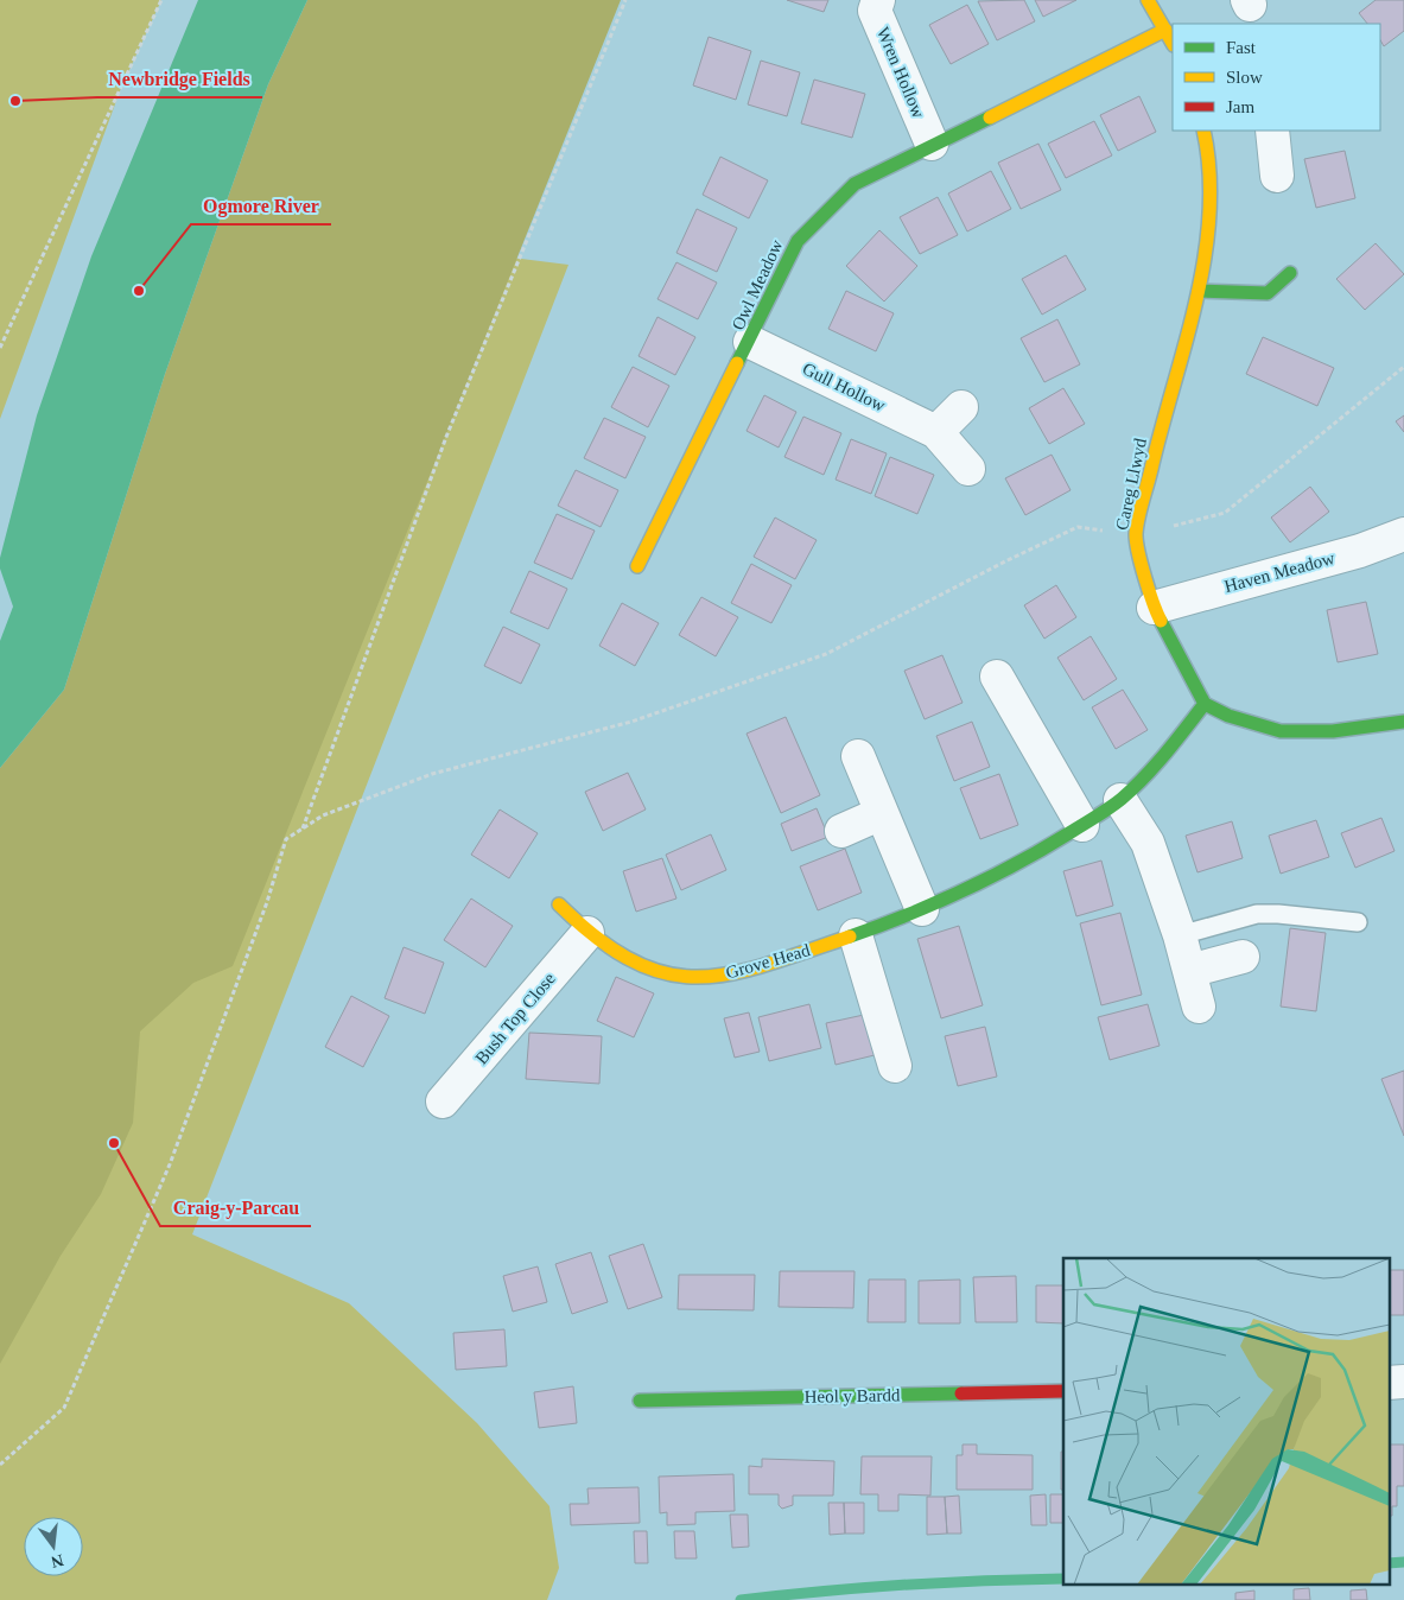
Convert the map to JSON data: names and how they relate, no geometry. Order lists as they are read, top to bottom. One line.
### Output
{"streets":{"street":["Wren Hollow","Owl Meadow","Gull Hollow","Careg Llwyd","Haven Meadow","Grove Head","Bush Top Close","Heol y Bardd"]},"crossings":[["Wren Hollow","Owl Meadow"],["Owl Meadow","Gull Hollow"],["Careg Llwyd","Haven Meadow"],["Careg Llwyd","Grove Head"],["Grove Head","Bush Top Close"]],"places":["Newbridge Fields","Ogmore River","Craig-y-Parcau"],"legend":["Fast","Slow","Jam"],"north":"bottom"}
